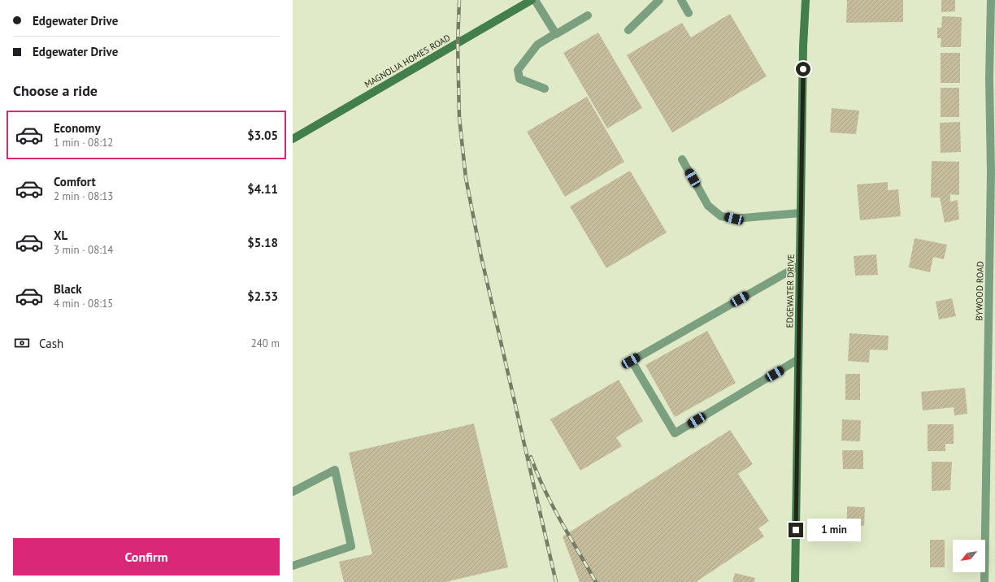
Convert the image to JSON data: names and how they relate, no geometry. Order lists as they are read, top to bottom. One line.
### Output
{"streets":{"main road":["MAGNOLIA HOMES ROAD","EDGEWATER DRIVE"],"street":["BYWOOD ROAD"]},"north":"bottom left","page":{"banner":["Edgewater Drive","Edgewater Drive"],"heading":"Choose a ride","list":[{"name":"Economy","note":"1 min · 08:12","value":"$3.05"},{"name":"Comfort","note":"2 min · 08:13","value":"$4.11"},{"name":"XL","note":"3 min · 08:14","value":"$5.18"},{"name":"Black","note":"4 min · 08:15","value":"$2.33"}],"pay":["Cash","240 m"],"bubble":"1 min","buttons":"Confirm"}}
